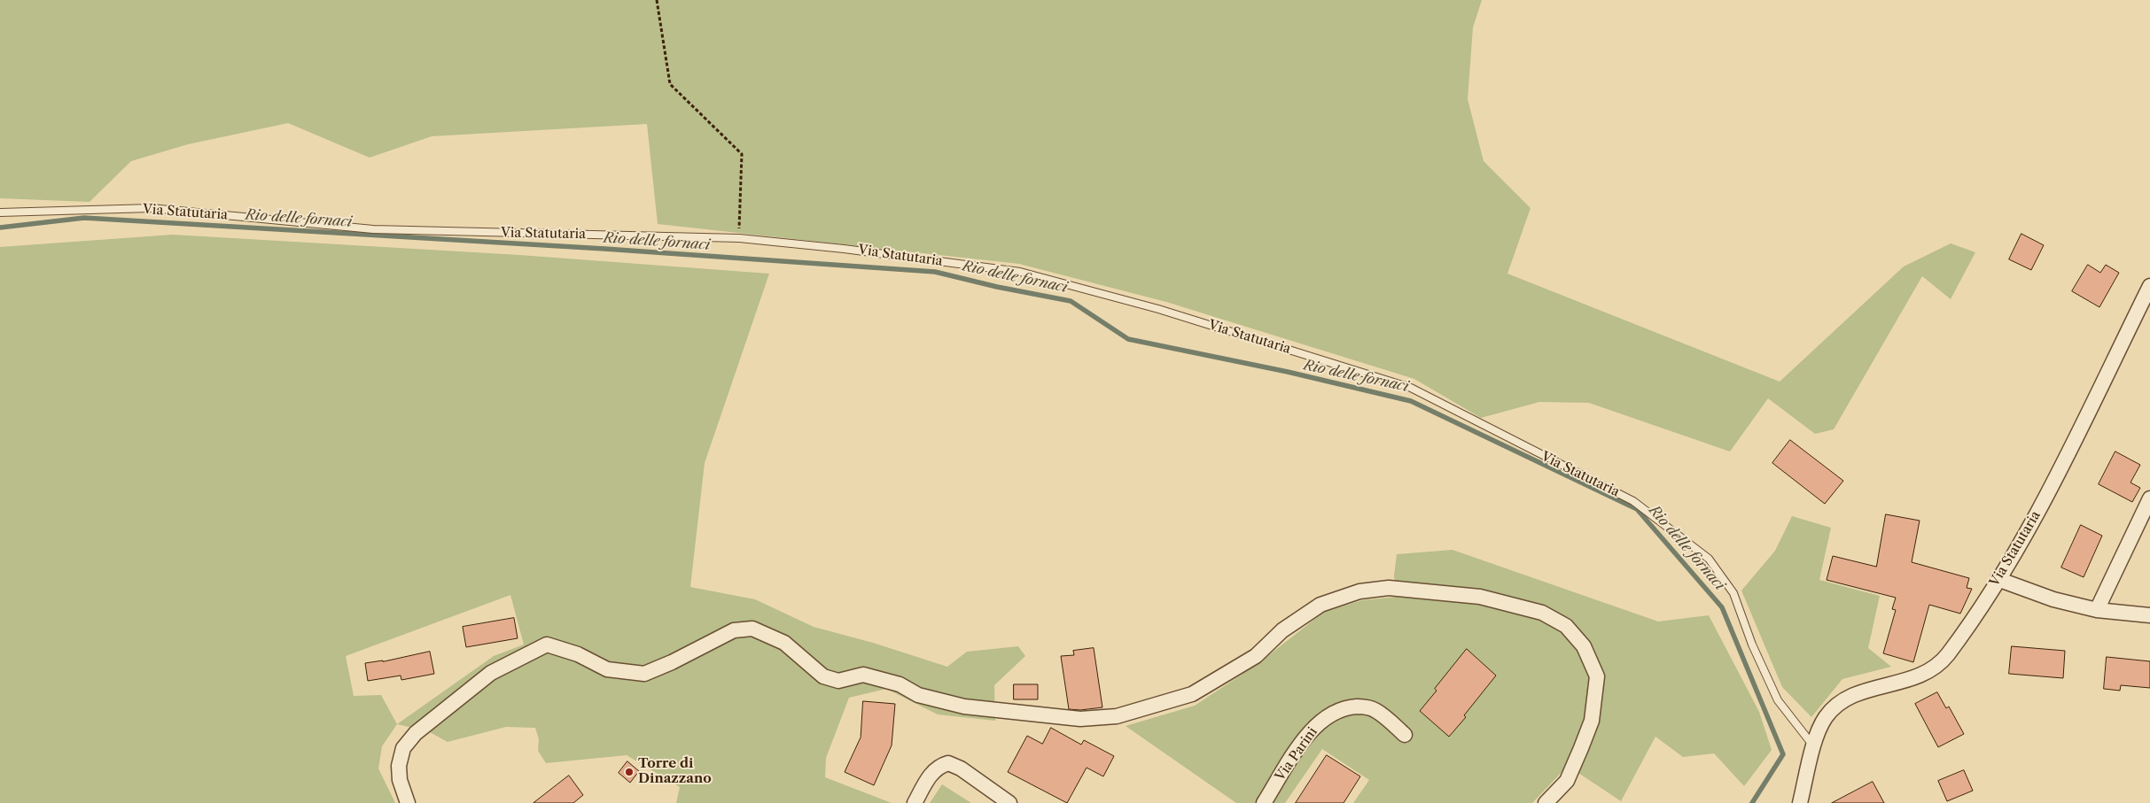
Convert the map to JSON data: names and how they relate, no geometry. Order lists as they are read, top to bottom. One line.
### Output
{"streets":{"street":["Via Statutaria","Via Parini"]},"water":["Rio delle fornaci"],"places":["Torre di Dinazzano"]}
